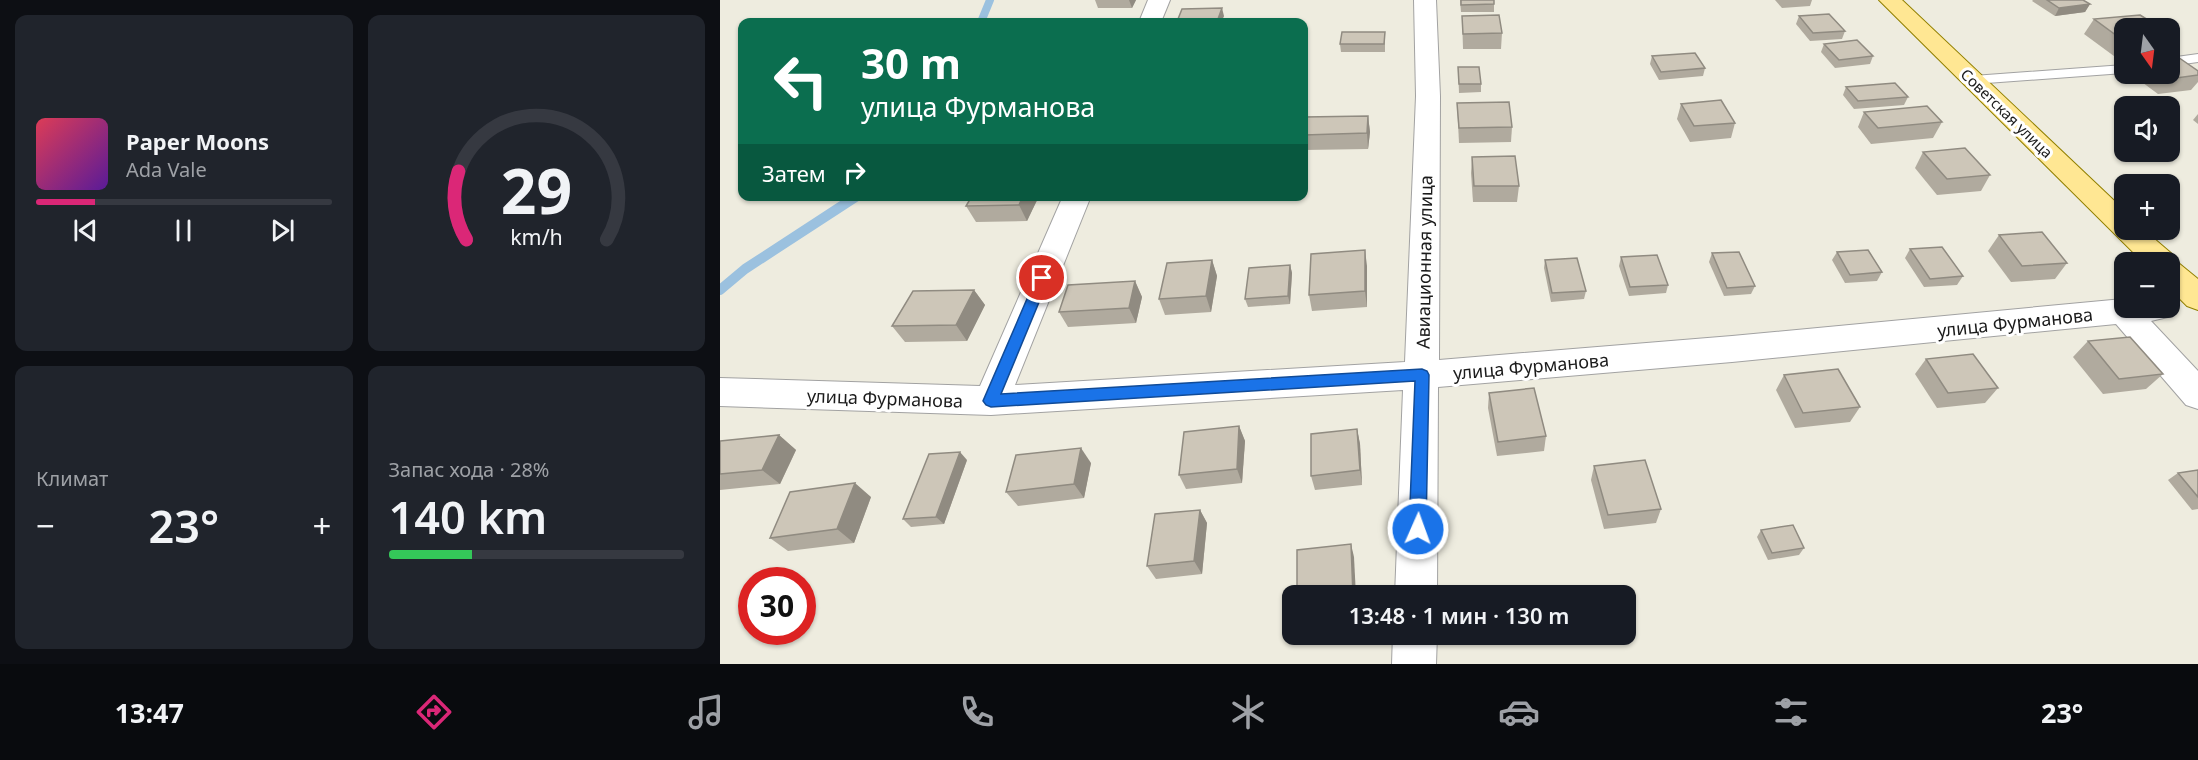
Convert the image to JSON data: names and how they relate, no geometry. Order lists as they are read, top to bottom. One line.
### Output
{"streets":{"main road":["Советская улица"],"street":["Авиационная улица","улица Фурманова"]},"crossings":[["Авиационная улица","улица Фурманова"]],"north":"bottom","page":{"map_buttons":["+","−"],"turn":["30 m","улица Фурманова"],"song":["Paper Moons","Ada Vale"],"then":"Затем","tile":["Климат",["Запас хода · 28%","140 km"]],"heat":["−","23°","+"],"limit":"30","trip":"13:48 · 1 мин · 130 m","tabs":["13:47","23°"],"gauge":["29","km/h"]}}
